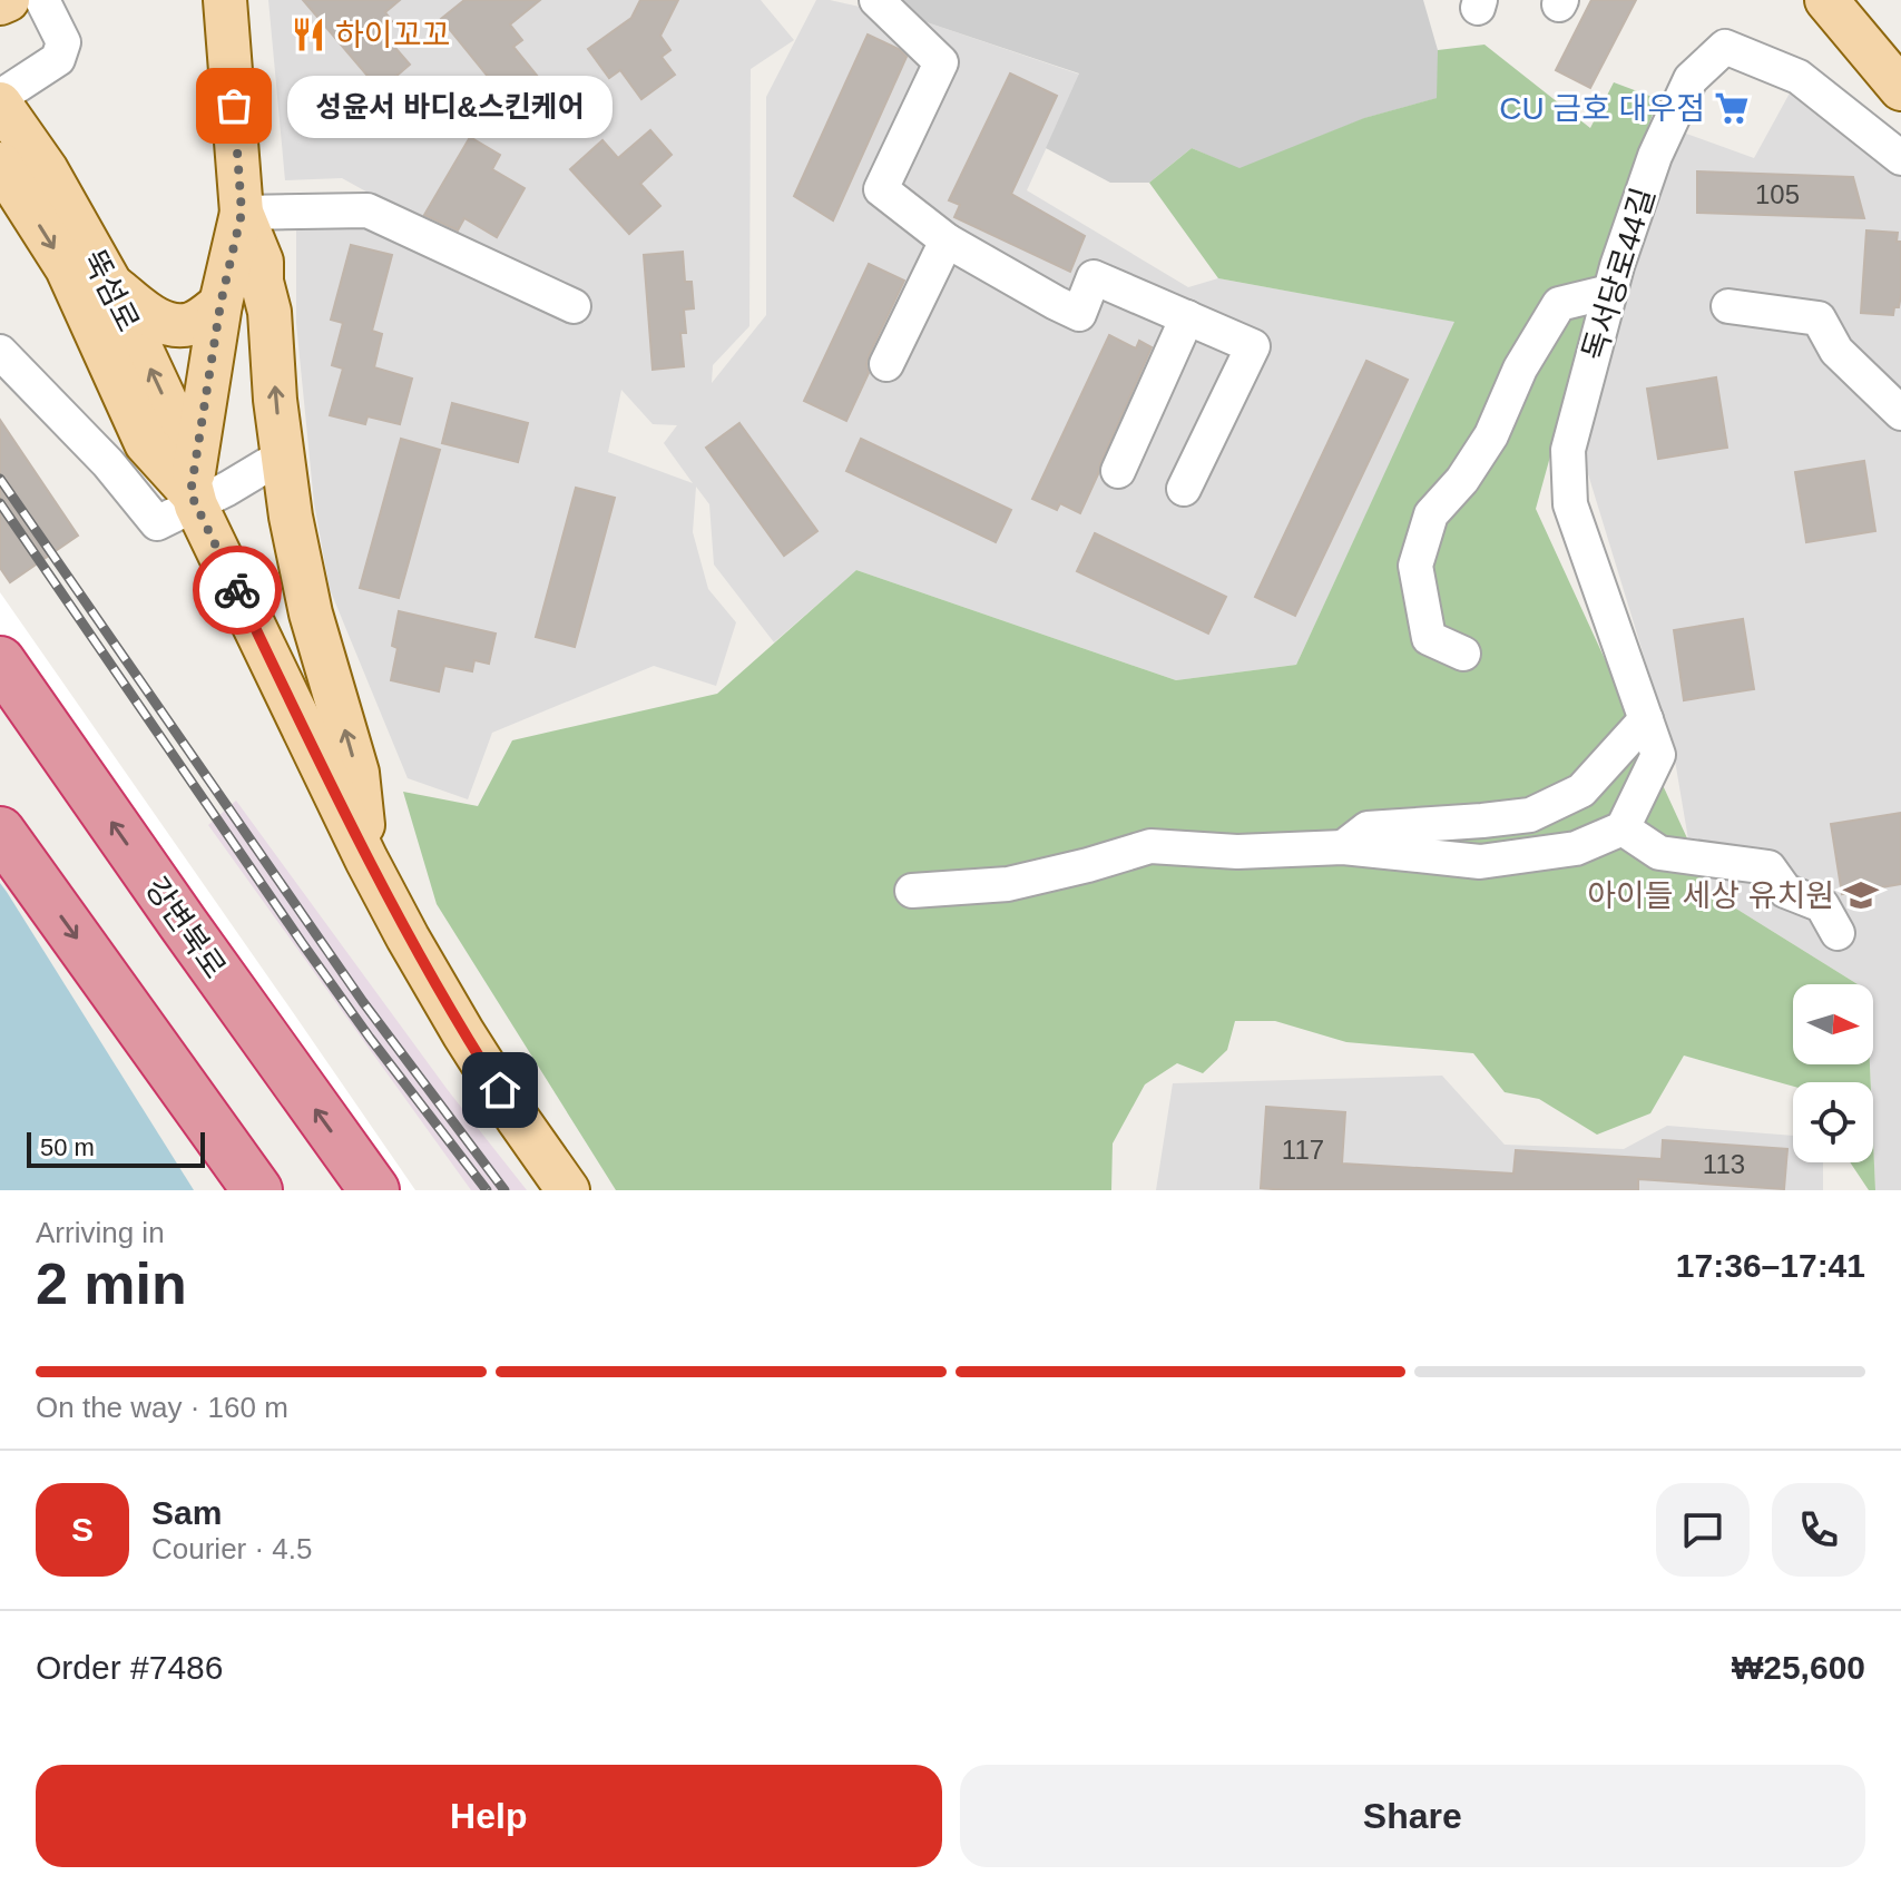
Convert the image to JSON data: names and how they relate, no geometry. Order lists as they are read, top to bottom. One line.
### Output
{"streets":{"highway":["강변북로"],"main road":["뚝섬로"],"street":["독서당로44길"]},"places":{"restaurant":["하이꼬꼬"],"other":["성윤서 바디&스킨케어"],"supermarket":["CU 금호 대우점"],"school or university":["아이들 세상 유치원"]},"house_numbers":["105","117","113"],"scale_bar":"50 m","north":"right","page":{"bubble":"성윤서 바디&스킨케어","scale":"50 m","heading":["2 min","Arriving in","17:36–17:41"],"panel":["Sam","Courier · 4.5","Order #7486","₩25,600"],"bar":"On the way · 160 m","round":"S","buttons":["Help","Share"]}}
